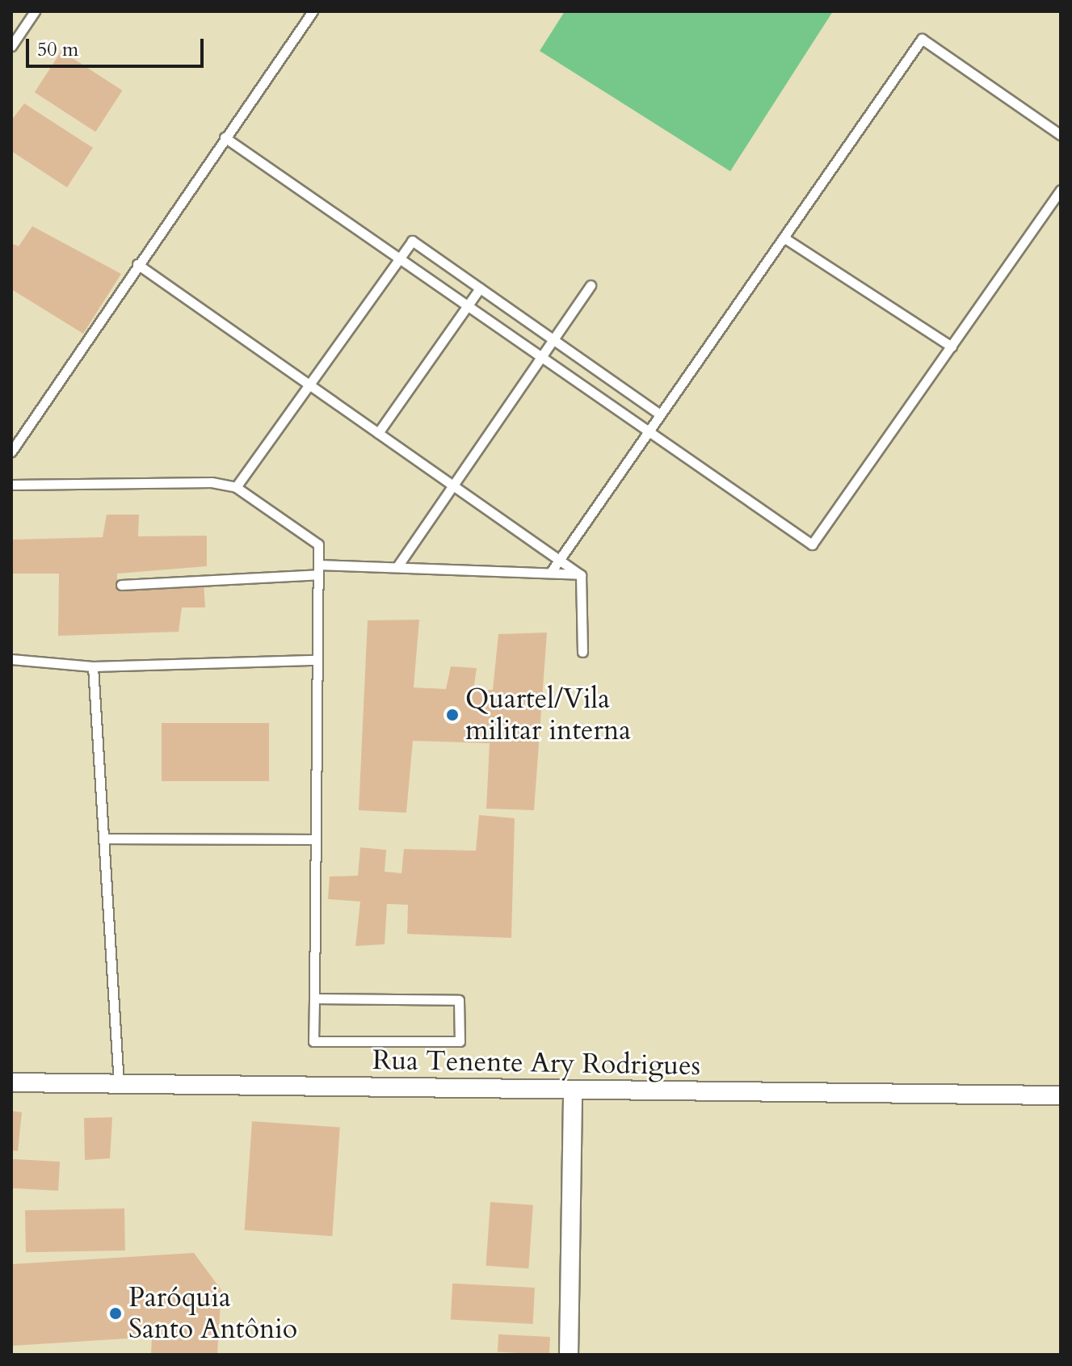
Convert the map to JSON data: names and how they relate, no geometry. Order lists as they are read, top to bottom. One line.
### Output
{"streets":{"street":["Rua Tenente Ary Rodrigues"]},"places":["Quartel/Vila militar interna","Paróquia Santo Antônio"],"scale_bar":"50 m"}
